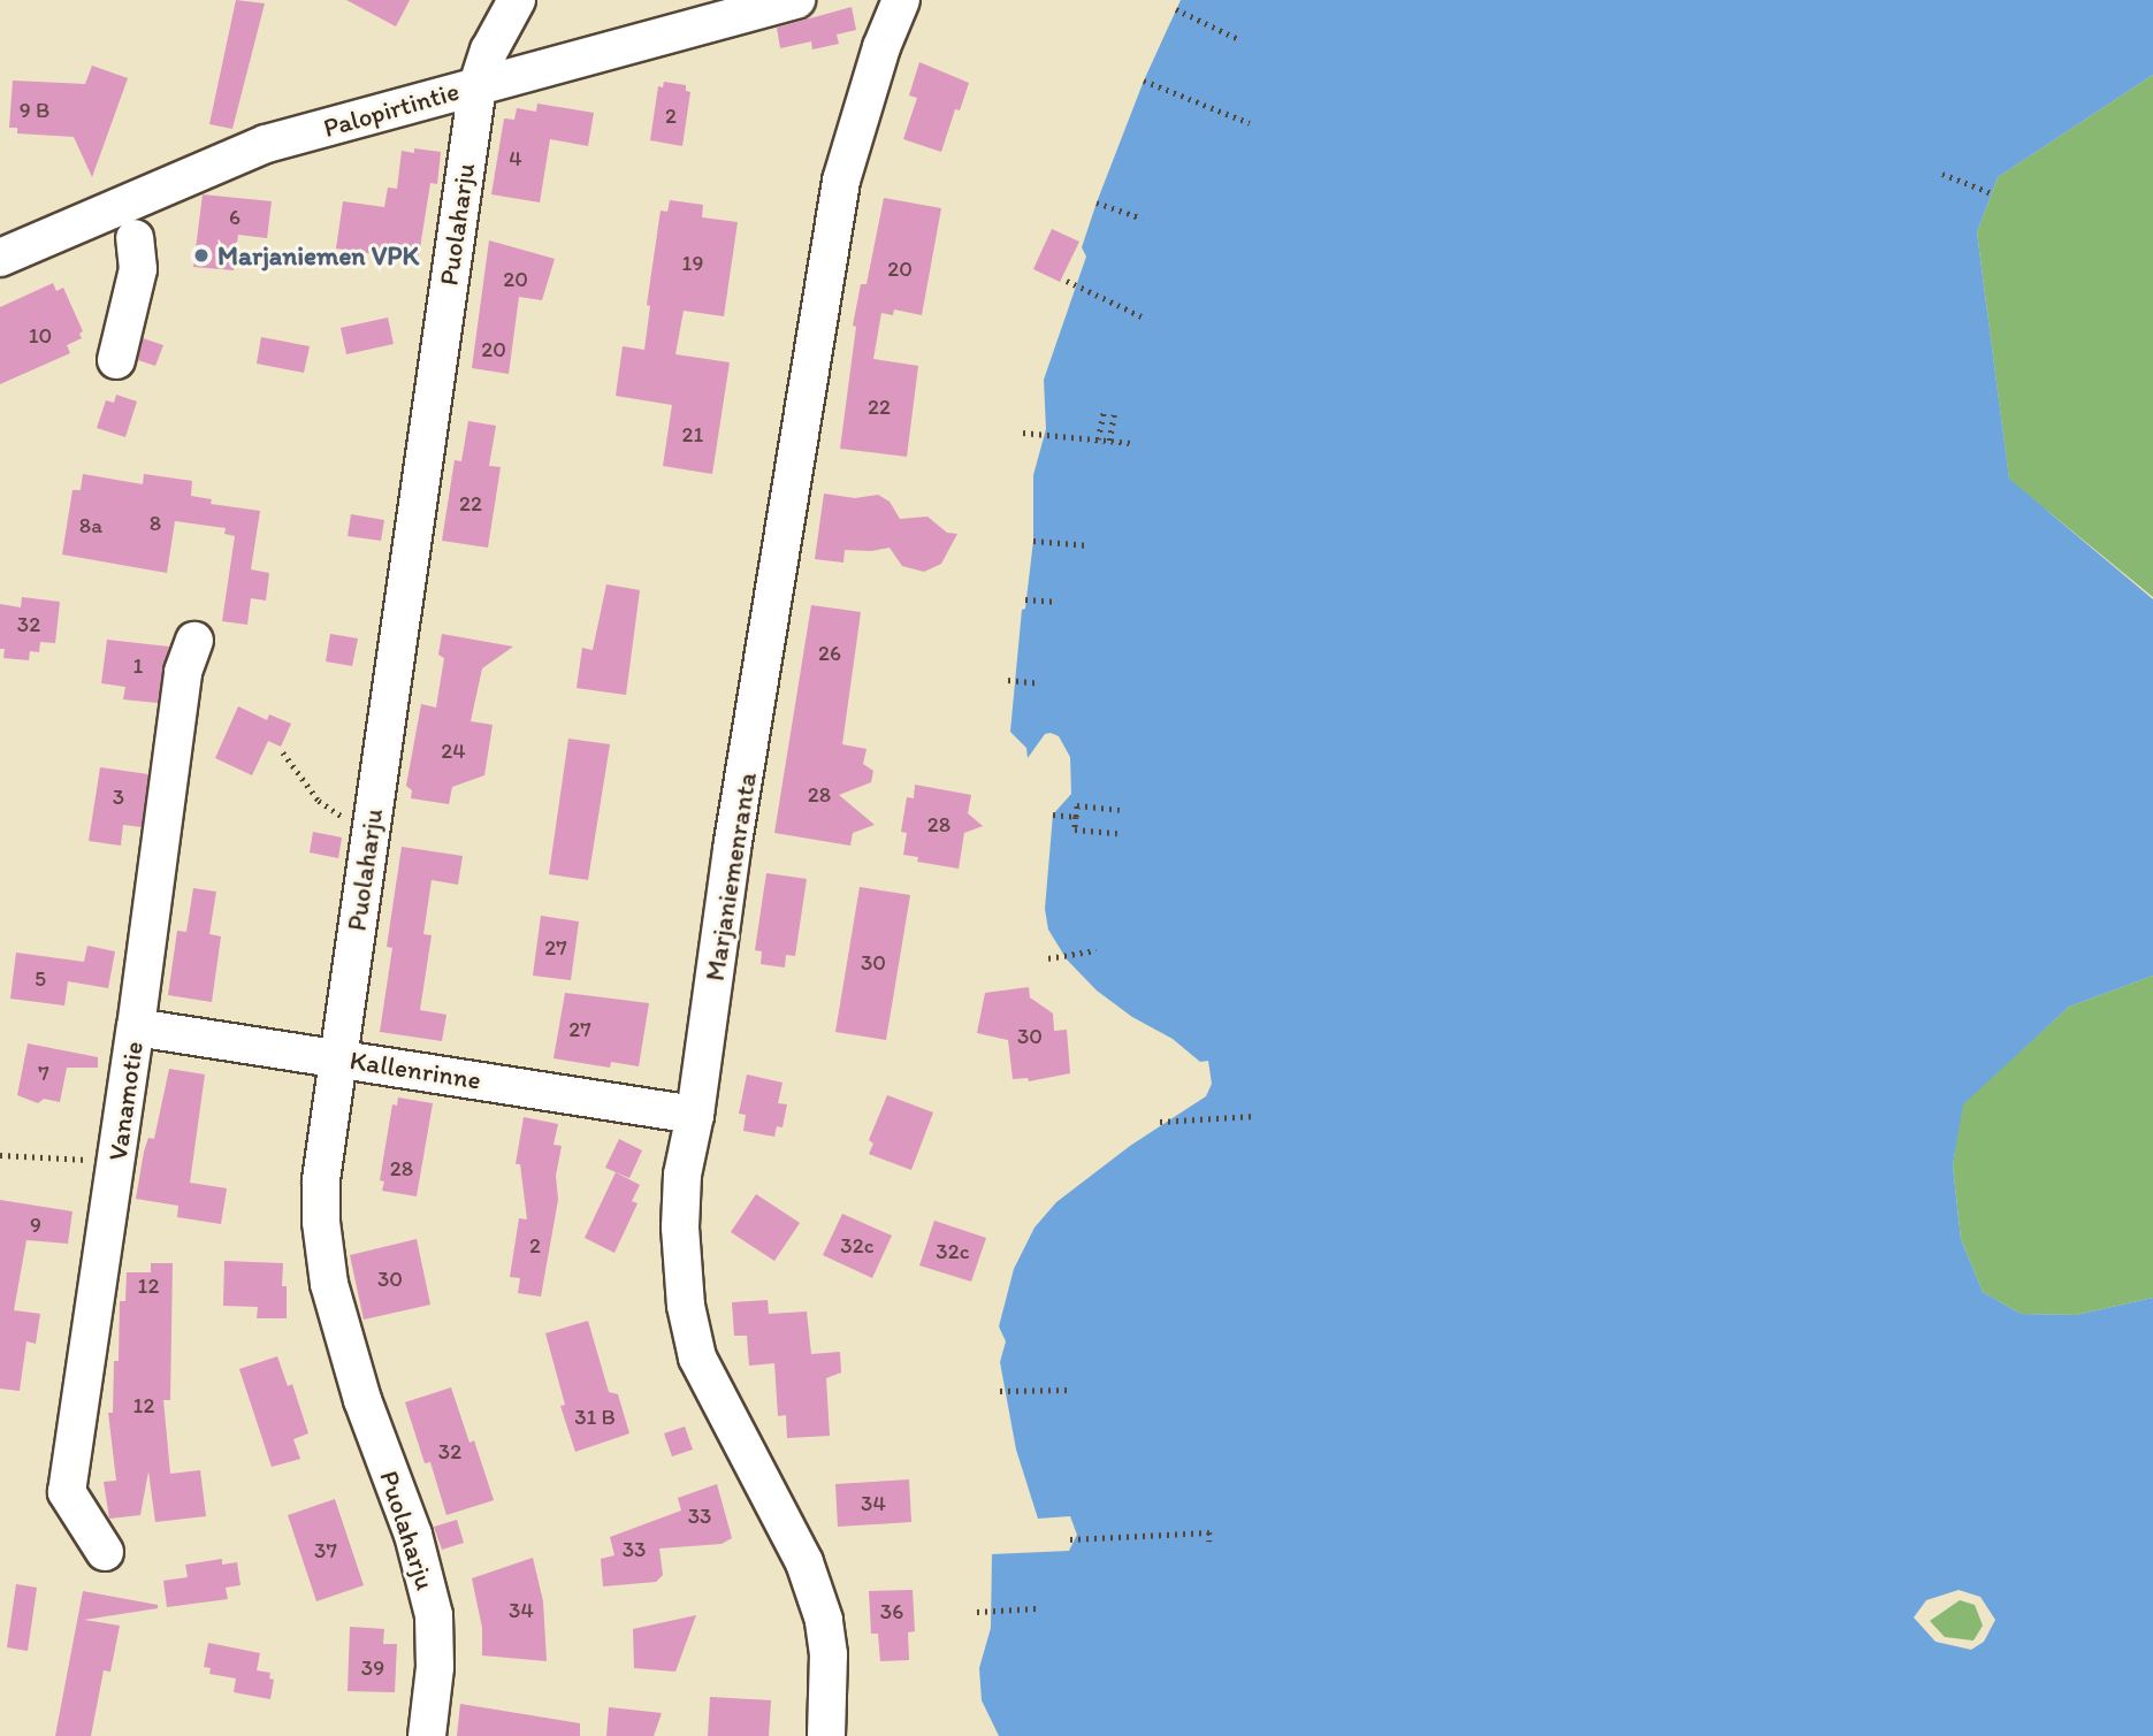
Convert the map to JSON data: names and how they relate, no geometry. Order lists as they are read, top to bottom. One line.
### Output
{"streets":{"street":["Palopirtintie","Puolaharju","Marjaniemenranta","Kallenrinne","Vanamotie"]},"crossings":[["Palopirtintie","Puolaharju"],["Puolaharju","Kallenrinne"],["Marjaniemenranta","Kallenrinne"],["Kallenrinne","Vanamotie"]],"places":["Marjaniemen VPK"],"house_numbers":["9 B","2","4","6","19","20","20","10","20","22","21","22","8","8a","32","26","1","24","28","3","28","27","30","5","27","30","7","28","9","2","32c","32c","30","12","12","31 B","32","34","33","33","37","34","36","39"]}
